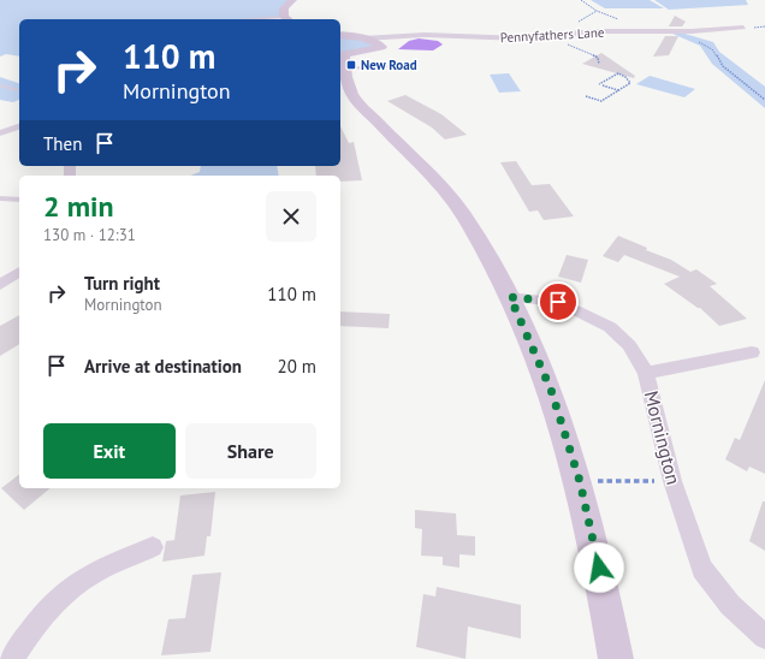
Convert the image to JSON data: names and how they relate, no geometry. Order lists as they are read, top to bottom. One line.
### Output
{"streets":{"street":["Pennyfathers Lane","Mornington"]},"places":{"transit":["New Road"]},"page":{"turn":["110 m","Mornington"],"then":"Then","heading":["2 min","130 m · 12:31"],"list":[{"name":"Turn right","note":"Mornington","value":"110 m"},{"name":"Arrive at destination","value":"20 m"}],"buttons":["Exit","Share"]}}
